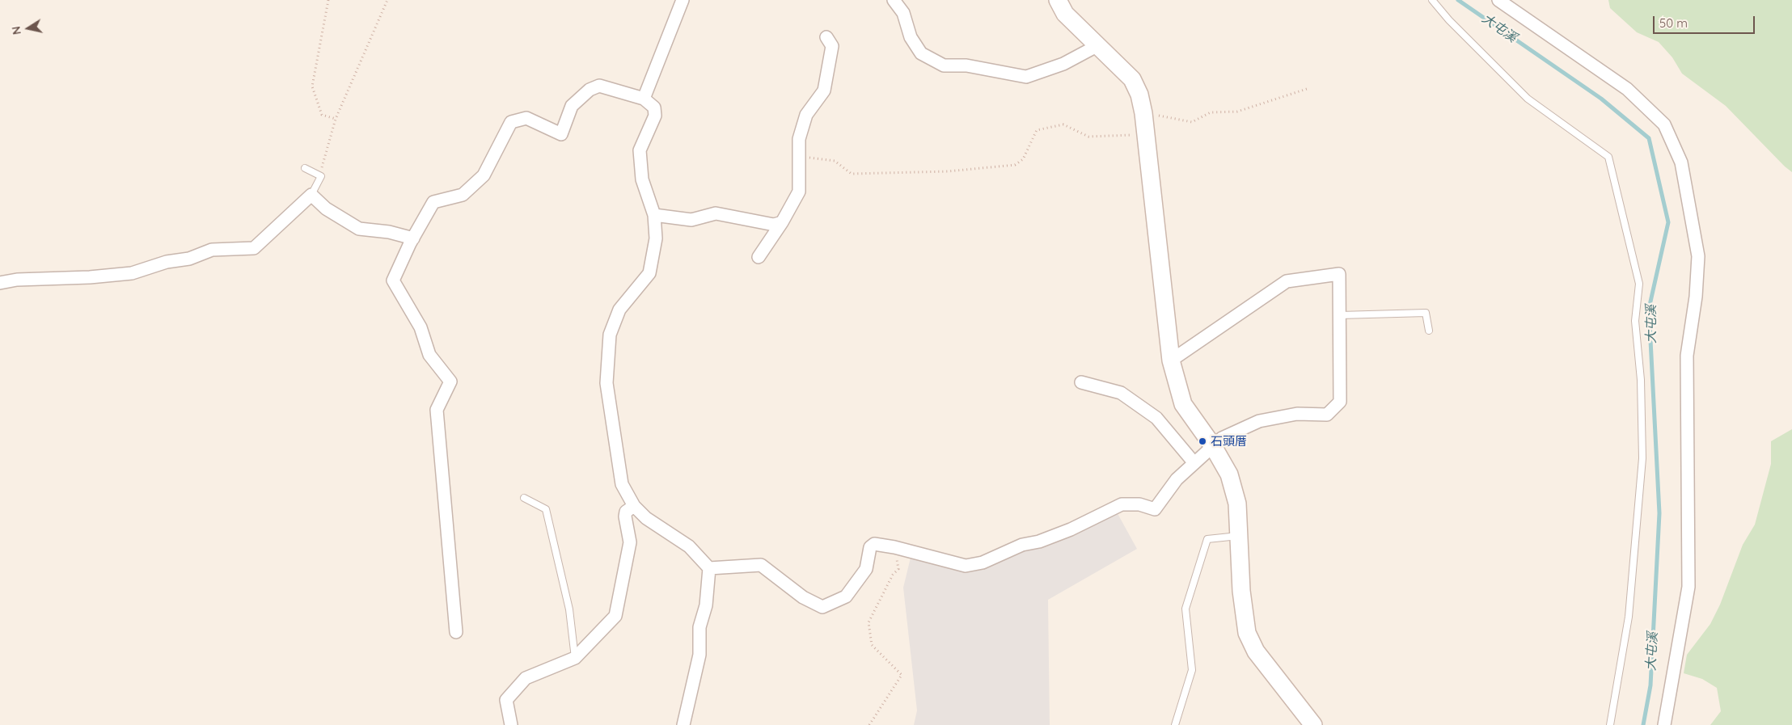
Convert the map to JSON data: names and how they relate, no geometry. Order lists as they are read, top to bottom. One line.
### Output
{"water":["大屯溪"],"places":["石頭厝"],"scale_bar":"50 m","north":"left"}
